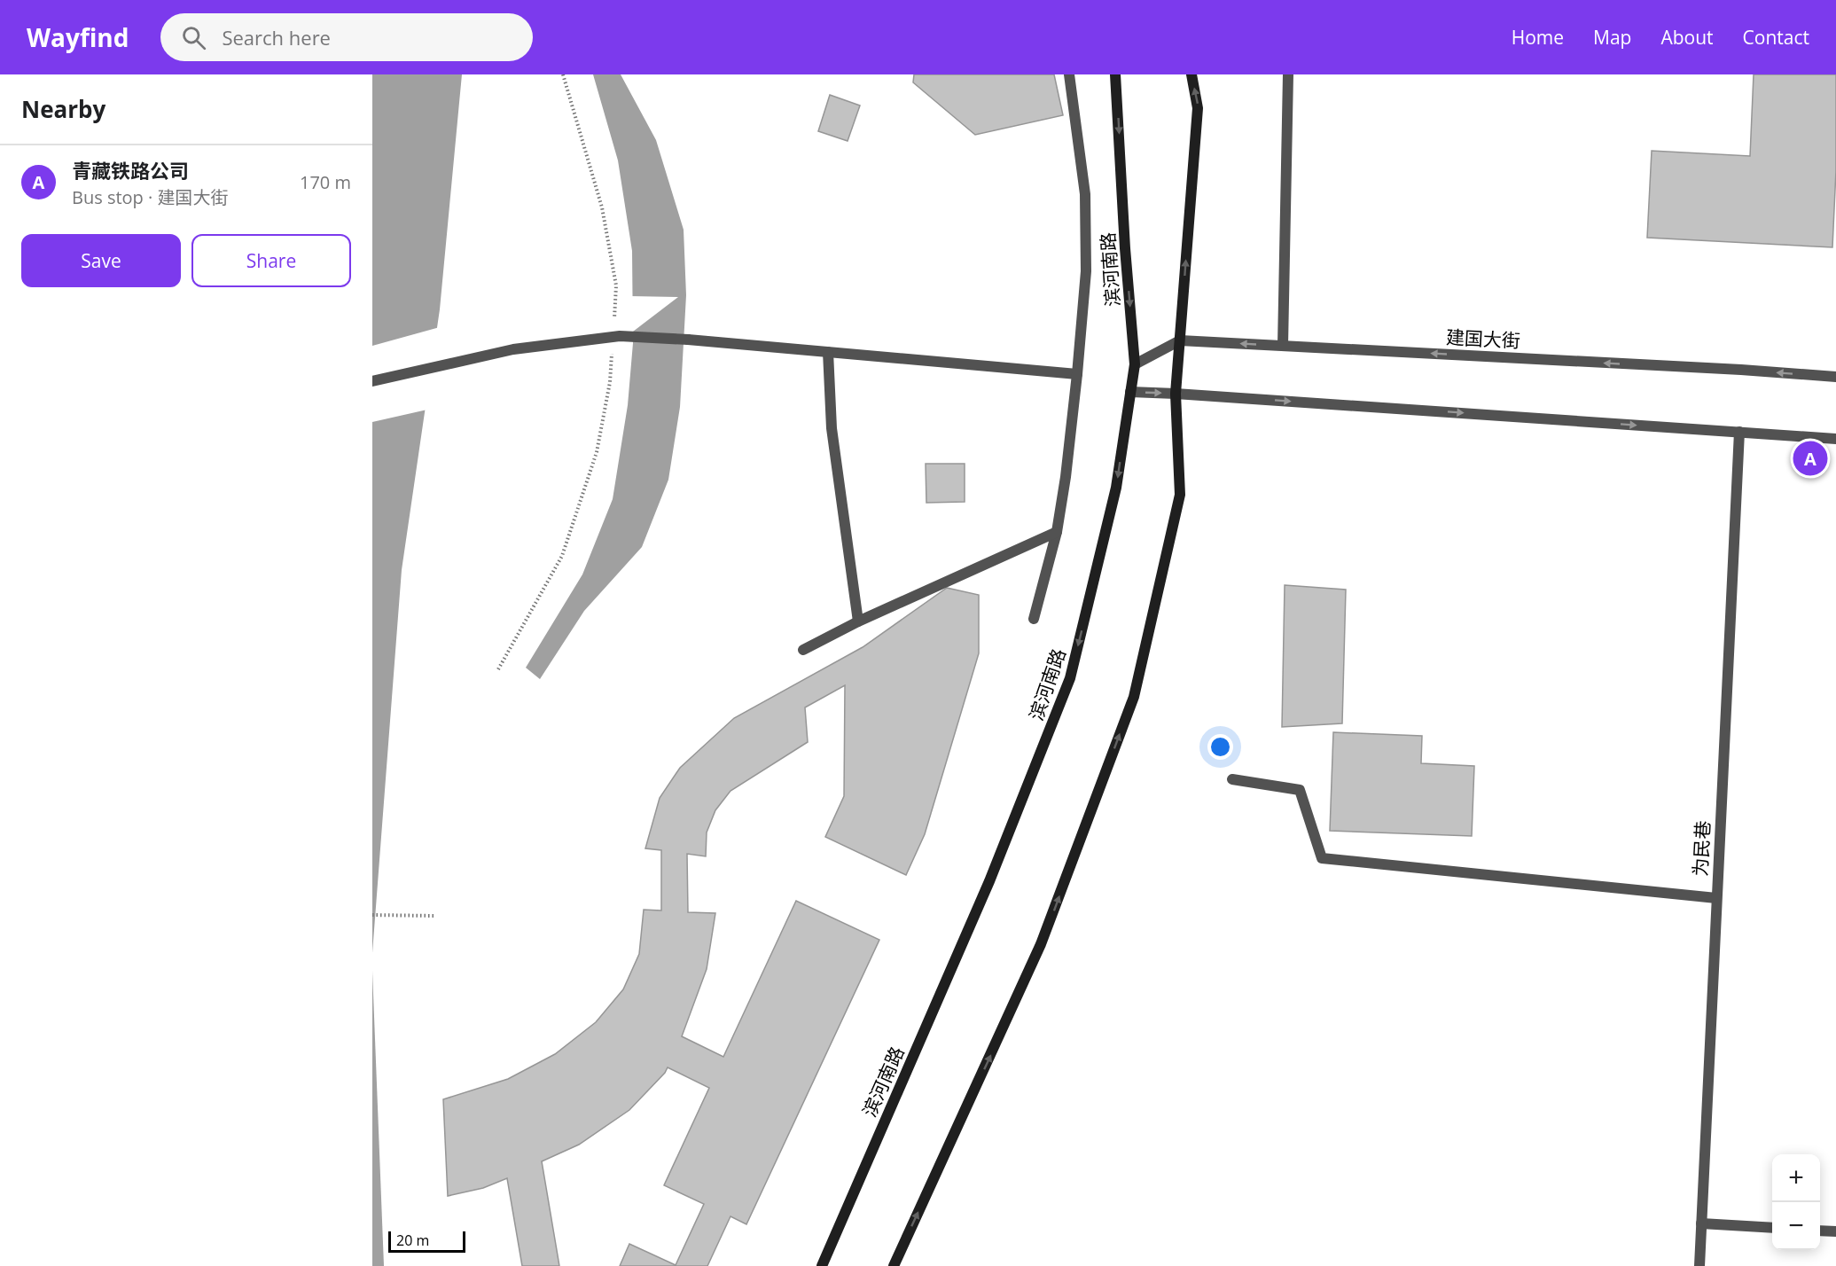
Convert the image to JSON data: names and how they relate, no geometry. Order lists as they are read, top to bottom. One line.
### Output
{"streets":{"main road":["滨河南路"],"street":["建国大街","为民巷"]},"scale_bar":"20 m","page":{"header":"Wayfind","search":"Search here","nav":["Home","Map","About","Contact"],"heading":"Nearby","list":[{"mark":"A","name":"青藏铁路公司","note":"Bus stop · 建国大街","value":"170 m"}],"buttons":["Save","Share"],"pins":"A","map_buttons":["+","−"],"scale":"20 m"}}
